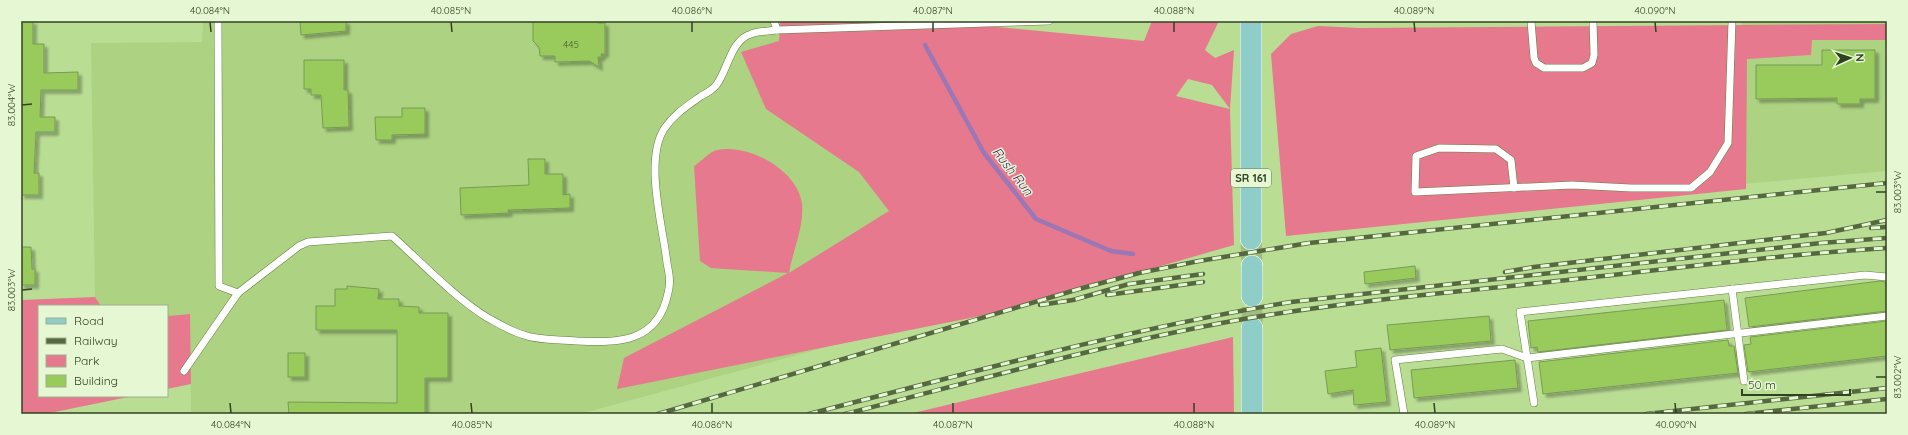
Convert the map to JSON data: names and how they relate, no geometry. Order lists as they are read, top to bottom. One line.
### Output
{"streets":{"main road":["SR 161"]},"water":["Rush Run"],"house_numbers":["445"],"legend":["Road","Railway","Park","Building"],"scale_bar":"50 m","north":"right","coordinates":["40.084°N","40.085°N","40.086°N","40.087°N","40.088°N","40.089°N","40.090°N","83.004°W","83.003°W","83.002°W"]}
